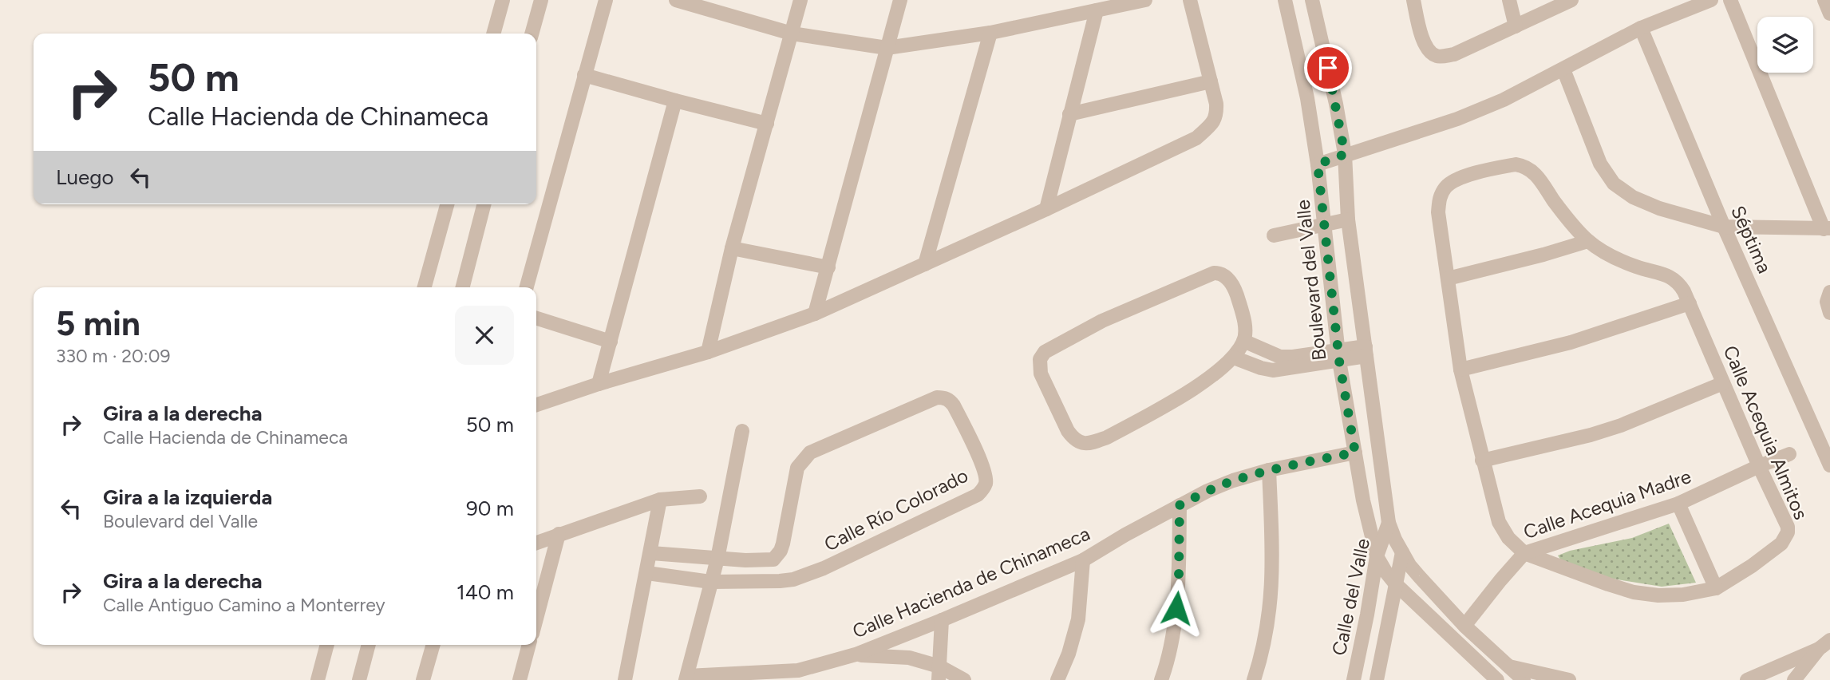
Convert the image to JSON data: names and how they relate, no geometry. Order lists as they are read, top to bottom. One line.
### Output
{"streets":{"street":["Séptima","Boulevard del Valle","Calle Acequia Almitos","Calle Acequia Madre","Calle Río Colorado","Calle Hacienda de Chinameca","Calle del Valle"]},"crossings":[["Boulevard del Valle","Calle Hacienda de Chinameca"],["Boulevard del Valle","Calle del Valle"],["Calle Acequia Almitos","Calle Acequia Madre"]],"page":{"turn":["50 m","Calle Hacienda de Chinameca"],"then":"Luego","heading":["5 min","330 m · 20:09"],"list":[{"name":"Gira a la derecha","note":"Calle Hacienda de Chinameca","value":"50 m"},{"name":"Gira a la izquierda","note":"Boulevard del Valle","value":"90 m"},{"name":"Gira a la derecha","note":"Calle Antiguo Camino a Monterrey","value":"140 m"}]}}
